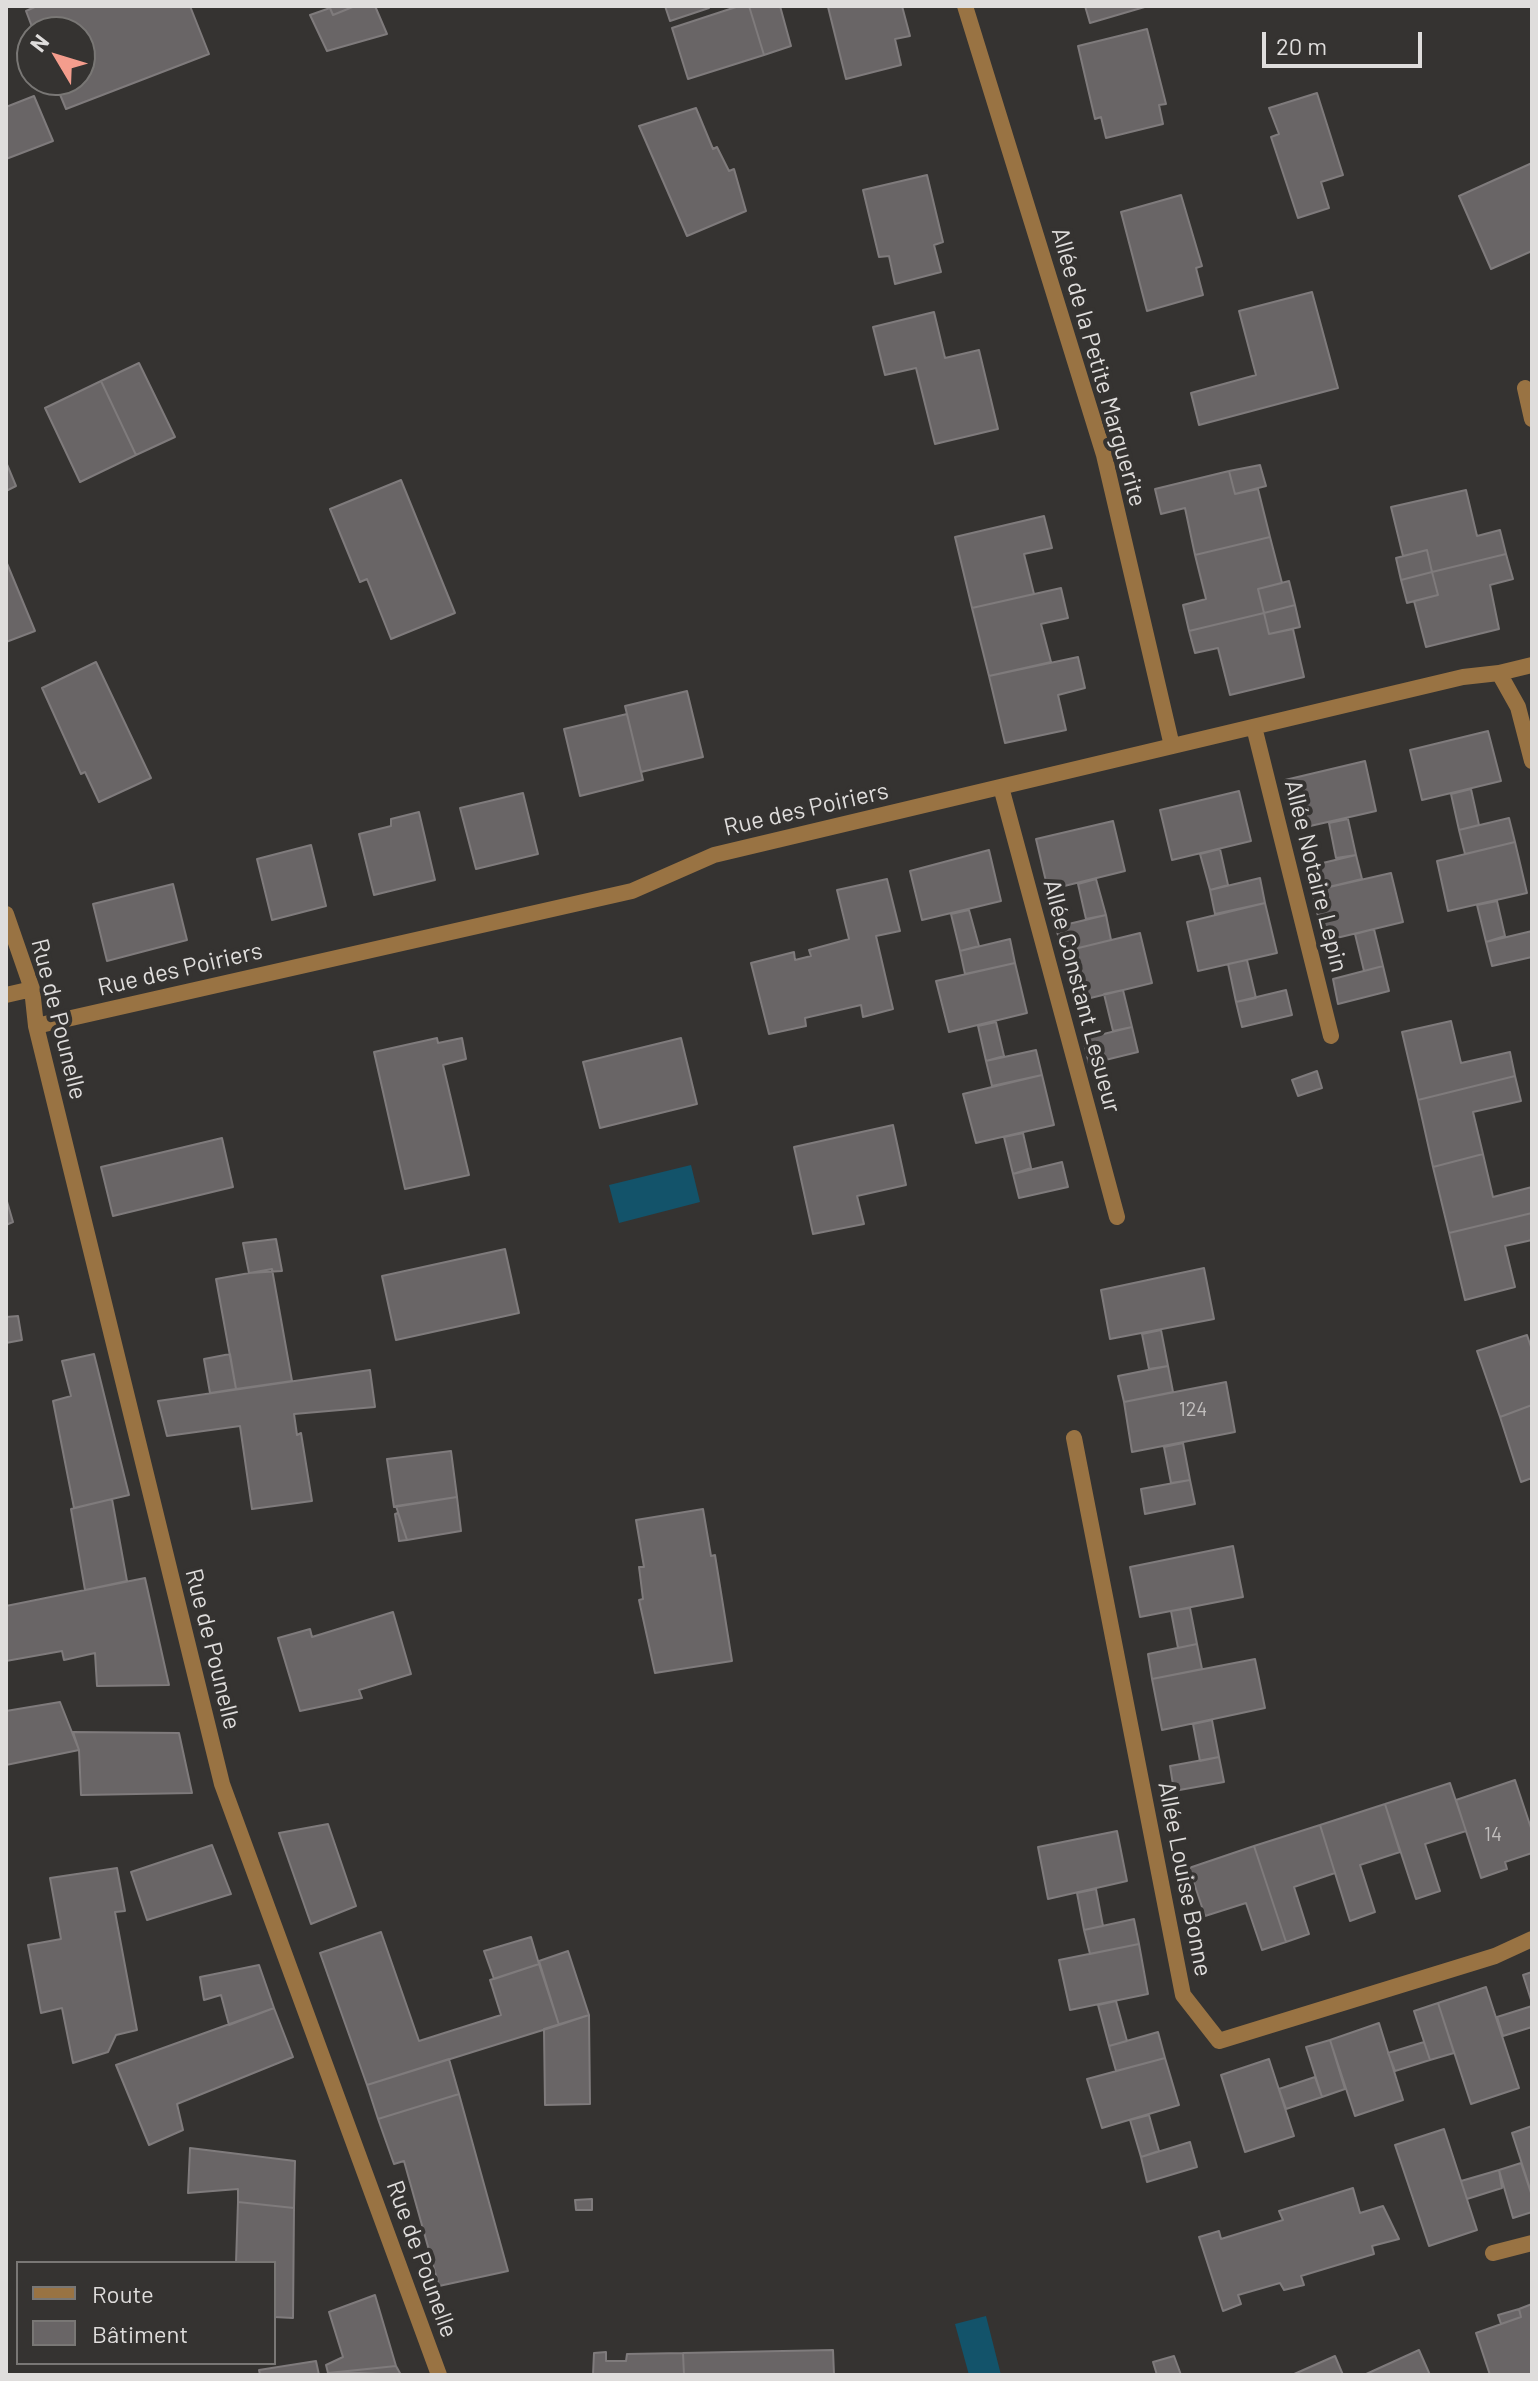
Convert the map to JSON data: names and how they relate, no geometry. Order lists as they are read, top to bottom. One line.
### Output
{"streets":{"street":["Allée de la Petite Marguerite","Rue des Poiriers","Allée Notaire Lepin","Allée Constant Lesueur","Rue de Pounelle","Allée Louise Bonne"]},"crossings":[["Allée de la Petite Marguerite","Rue des Poiriers"],["Rue des Poiriers","Allée Notaire Lepin"],["Rue des Poiriers","Allée Constant Lesueur"],["Rue des Poiriers","Rue de Pounelle"]],"house_numbers":["124","14"],"legend":["Route","Bâtiment"],"scale_bar":"20 m","north":"top left"}
